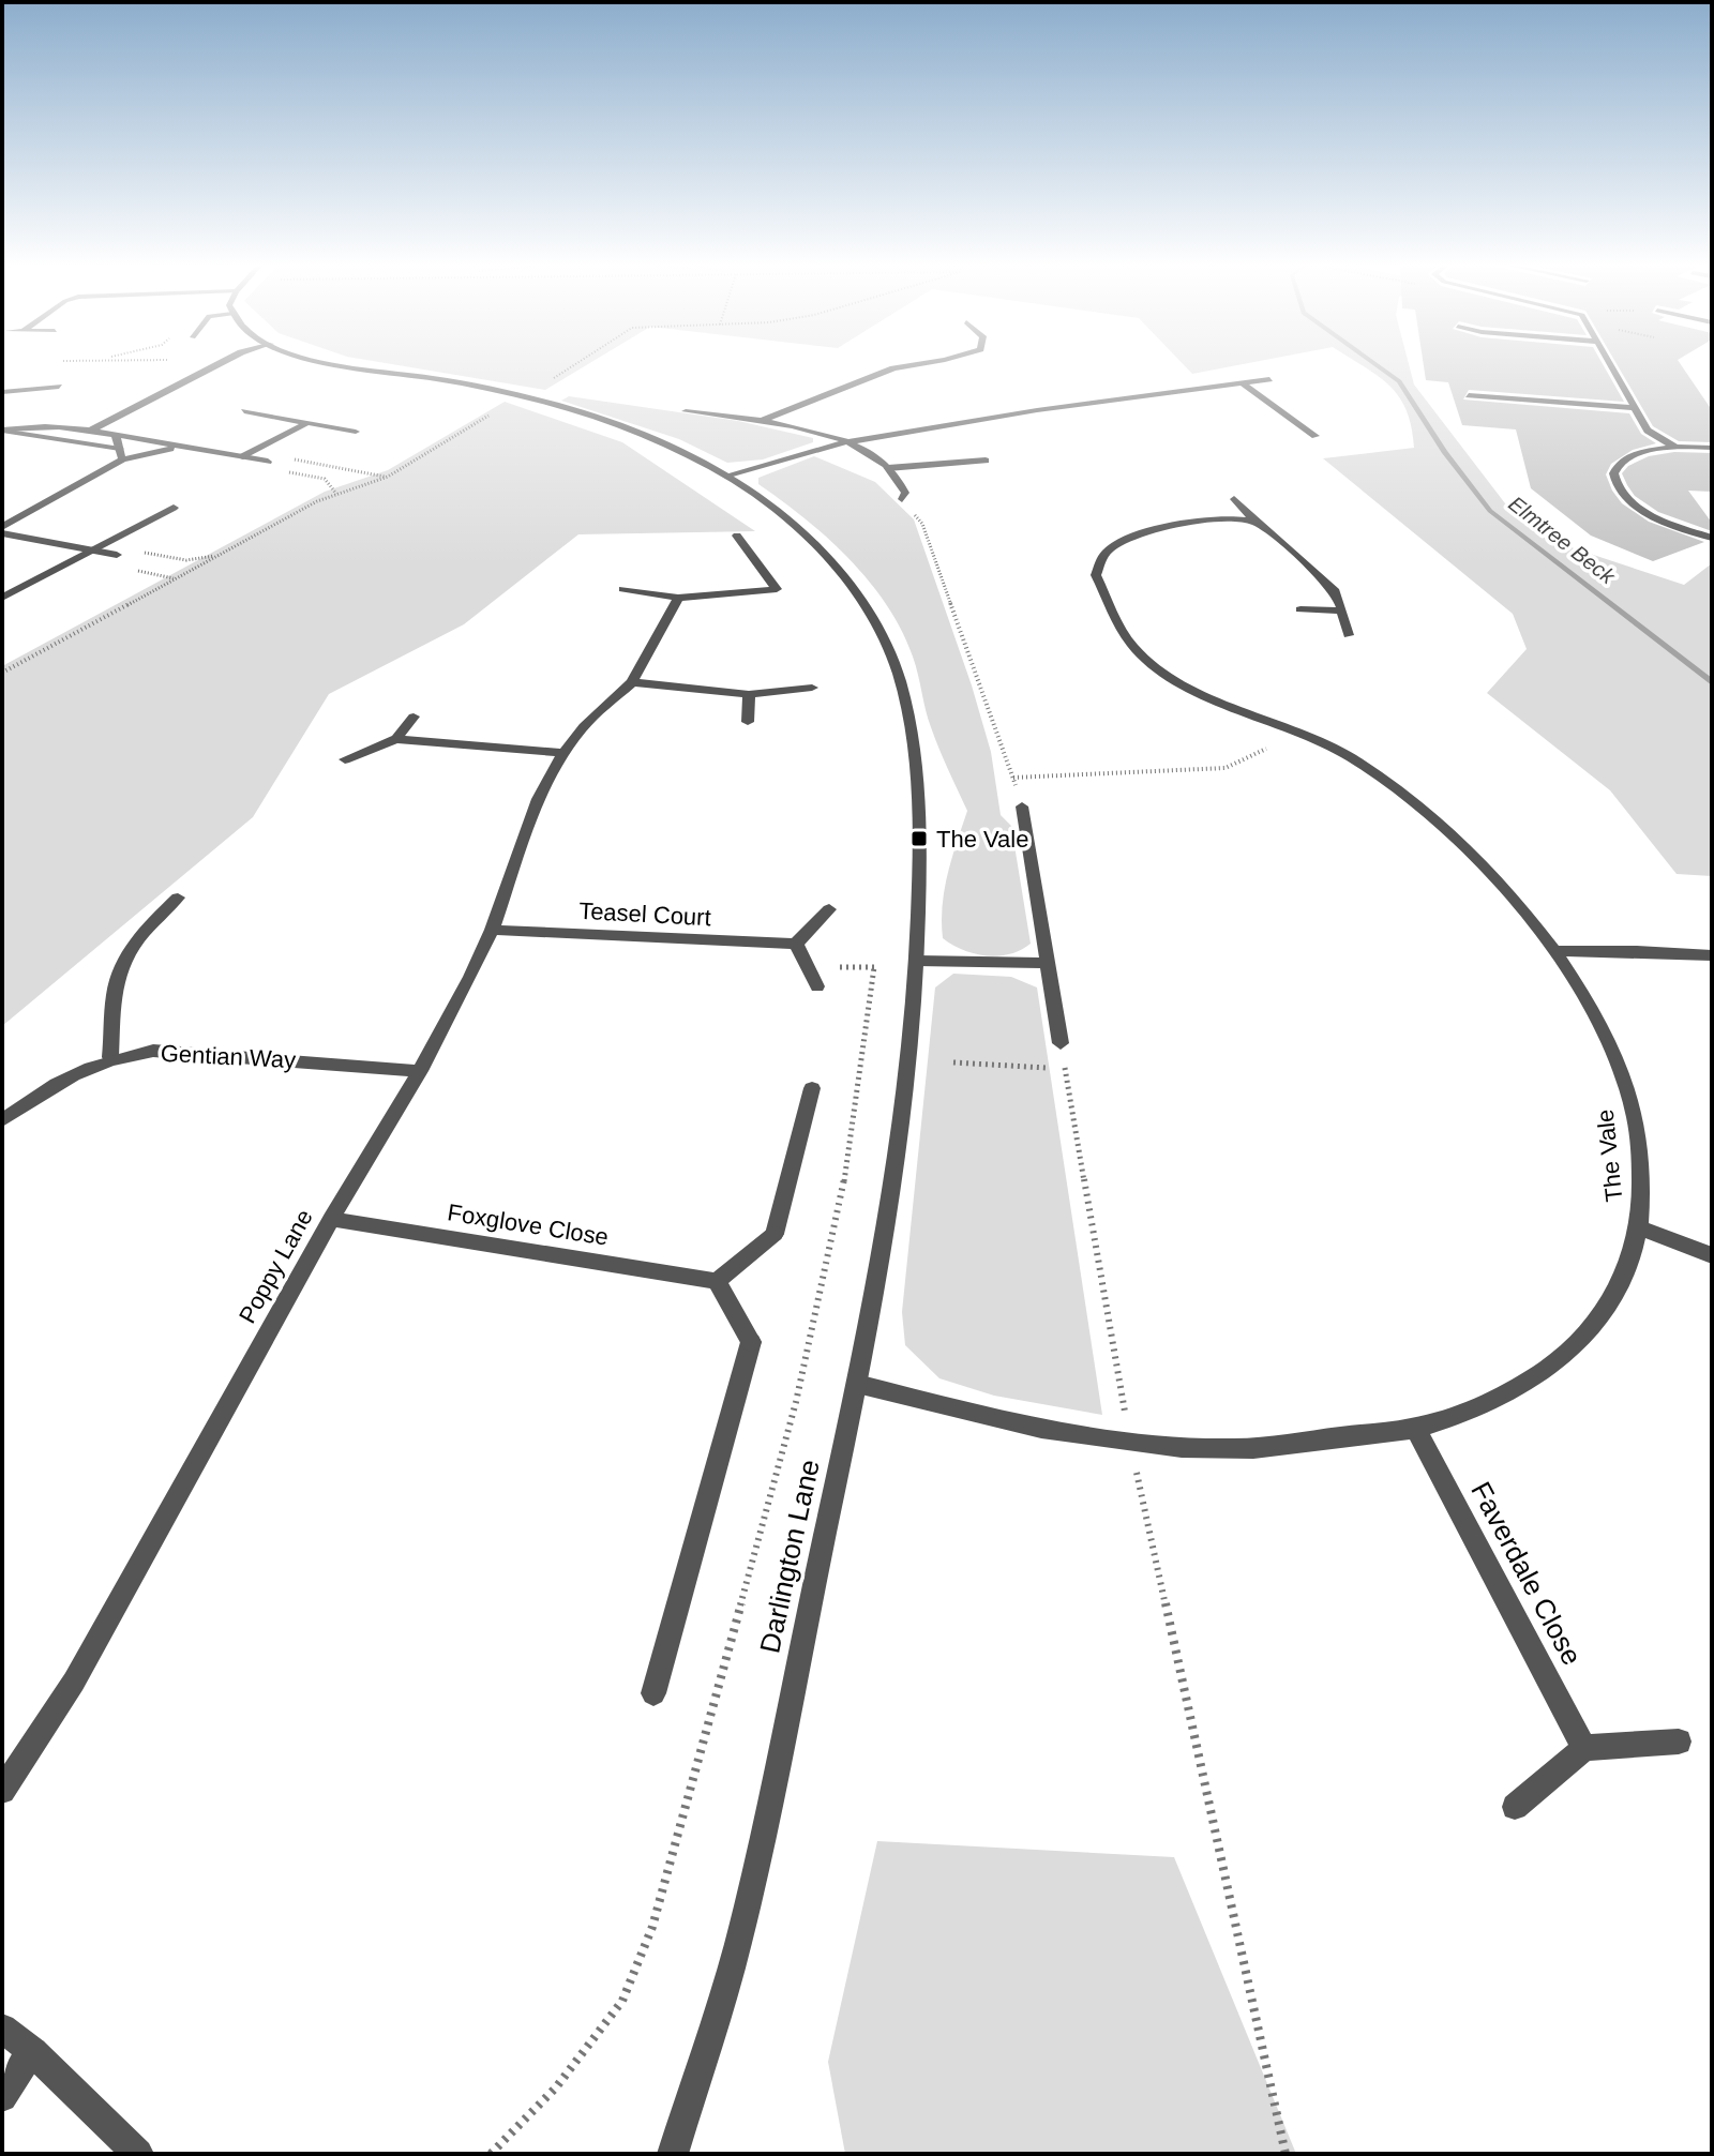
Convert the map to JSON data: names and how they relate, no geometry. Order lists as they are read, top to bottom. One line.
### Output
{"streets":{"street":["Teasel Court","Gentian Way","The Vale","Foxglove Close","Poppy Lane","Darlington Lane","Faverdale Close"]},"crossings":[["Teasel Court","Poppy Lane"],["Gentian Way","Poppy Lane"],["The Vale","Darlington Lane"],["The Vale","Faverdale Close"],["Foxglove Close","Poppy Lane"]],"water":["Elmtree Beck"],"places":{"transit":["The Vale"]}}
